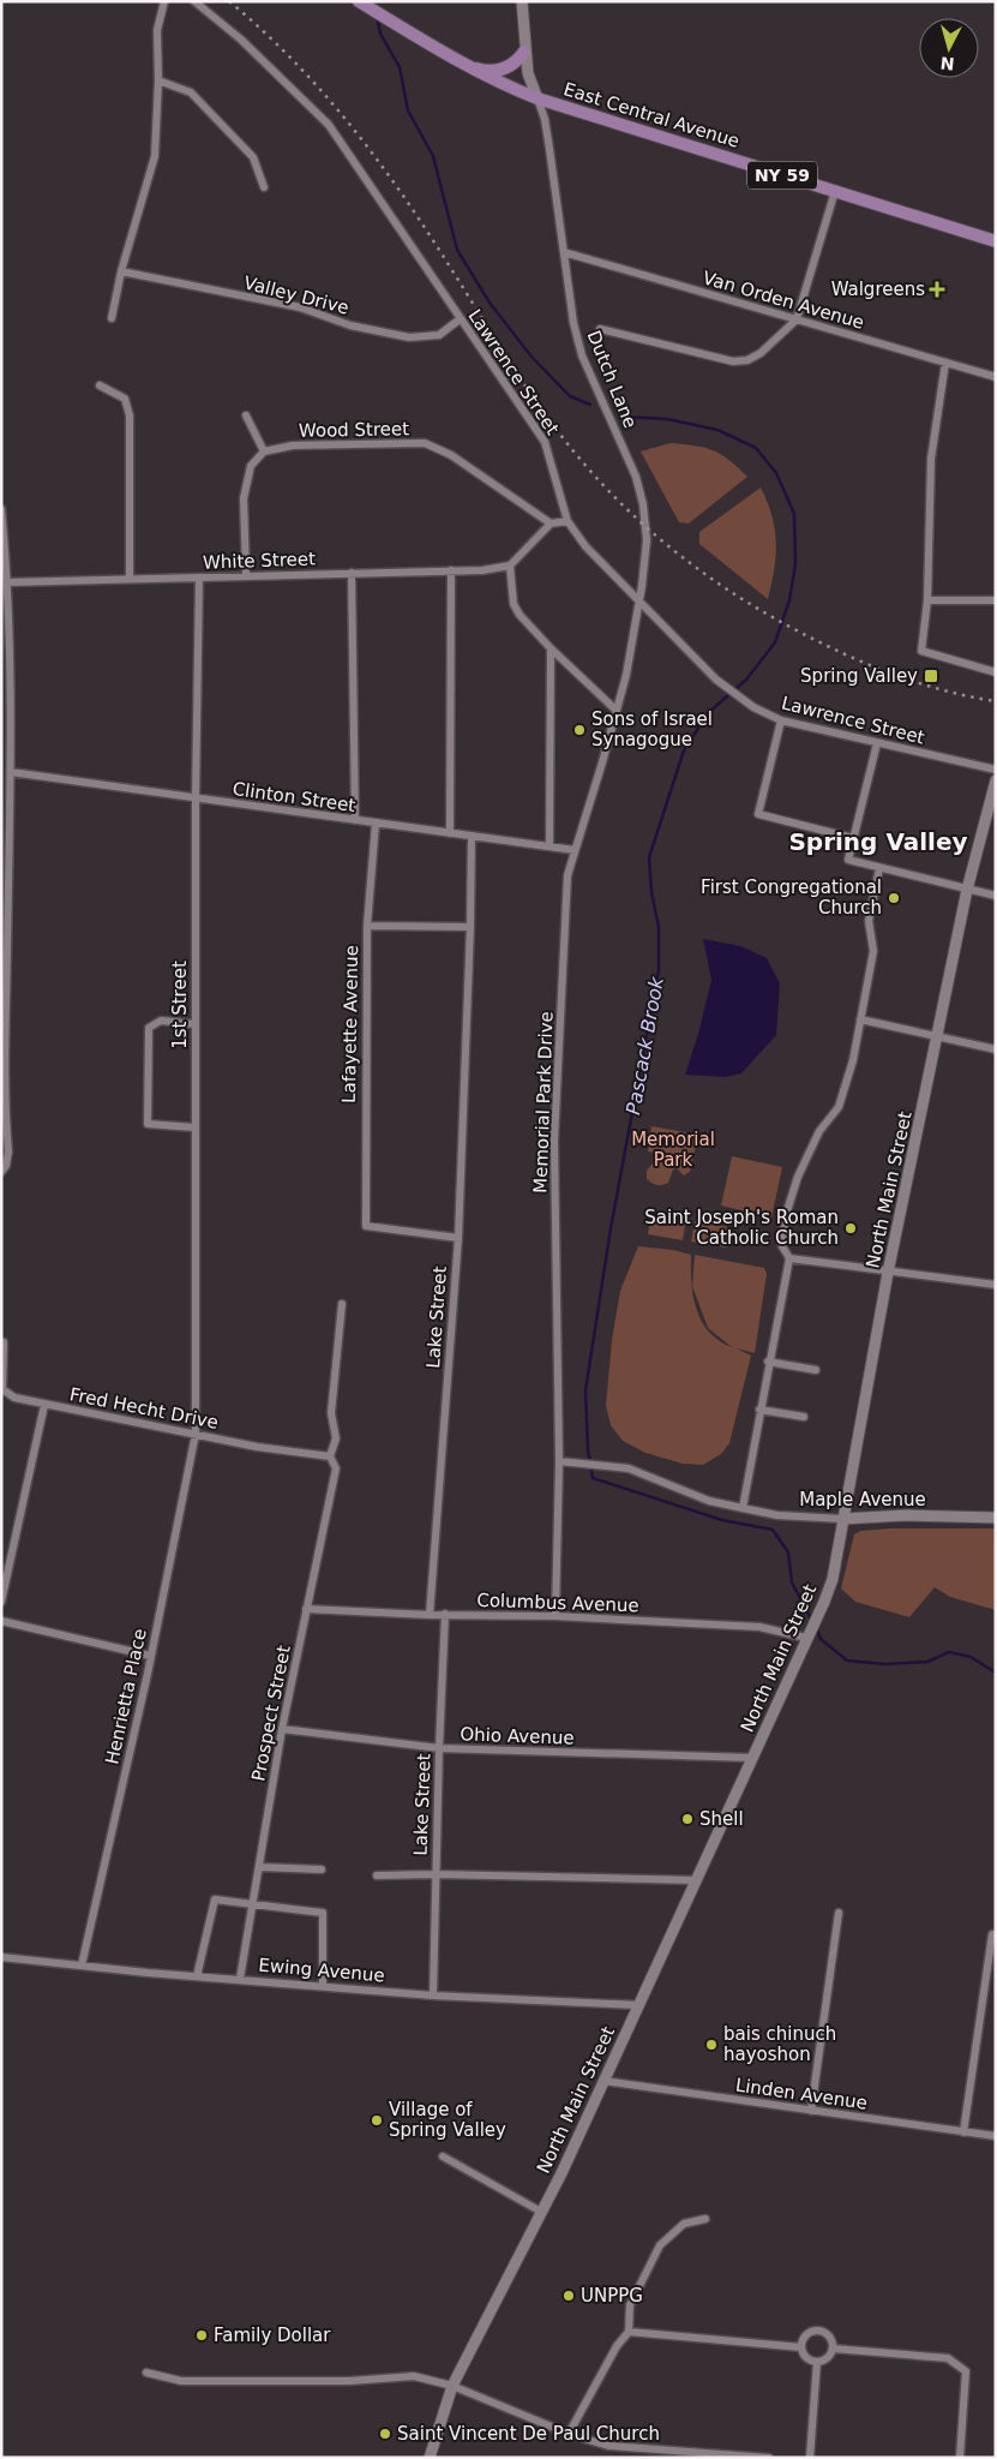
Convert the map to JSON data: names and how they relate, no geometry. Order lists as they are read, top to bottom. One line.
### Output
{"streets":{"main road":["East Central Avenue","NY 59","North Main Street","Maple Avenue"],"street":["Valley Drive","Van Orden Avenue","Lawrence Street","Dutch Lane","Wood Street","White Street","Clinton Street","1st Street","Lafayette Avenue","Memorial Park Drive","Lake Street","Fred Hecht Drive","Columbus Avenue","Henrietta Place","Prospect Street","Ohio Avenue","Ewing Avenue","Linden Avenue"]},"crossings":[["East Central Avenue","NY 59"],["East Central Avenue","Dutch Lane"],["NY 59","Dutch Lane"],["Valley Drive","Lawrence Street"],["Van Orden Avenue","Dutch Lane"],["Lawrence Street","Dutch Lane"],["Lawrence Street","Memorial Park Drive"],["Dutch Lane","Memorial Park Drive"],["White Street","1st Street"],["Clinton Street","1st Street"],["Clinton Street","Lafayette Avenue"],["Clinton Street","Memorial Park Drive"],["1st Street","Fred Hecht Drive"],["1st Street","Henrietta Place"],["Lafayette Avenue","Lake Street"],["Memorial Park Drive","Maple Avenue"],["Memorial Park Drive","Columbus Avenue"],["North Main Street","Maple Avenue"],["North Main Street","Columbus Avenue"],["North Main Street","Ohio Avenue"],["North Main Street","Ewing Avenue"],["North Main Street","Linden Avenue"],["Lake Street","Columbus Avenue"],["Lake Street","Ohio Avenue"],["Lake Street","Ewing Avenue"],["Fred Hecht Drive","Henrietta Place"],["Fred Hecht Drive","Prospect Street"],["Columbus Avenue","Prospect Street"],["Henrietta Place","Ewing Avenue"],["Prospect Street","Ohio Avenue"],["Prospect Street","Ewing Avenue"]],"districts":["Spring Valley"],"water":["Pascack Brook"],"parks":["Memorial Park"],"places":{"health":["Walgreens"],"transit":["Spring Valley"],"other":["Sons of Israel Synagogue","First Congregational Church","Saint Joseph's Roman Catholic Church","Shell","bais chinuch hayoshon","Village of Spring Valley","UNPPG","Family Dollar","Saint Vincent De Paul Church"]},"north":"bottom"}
